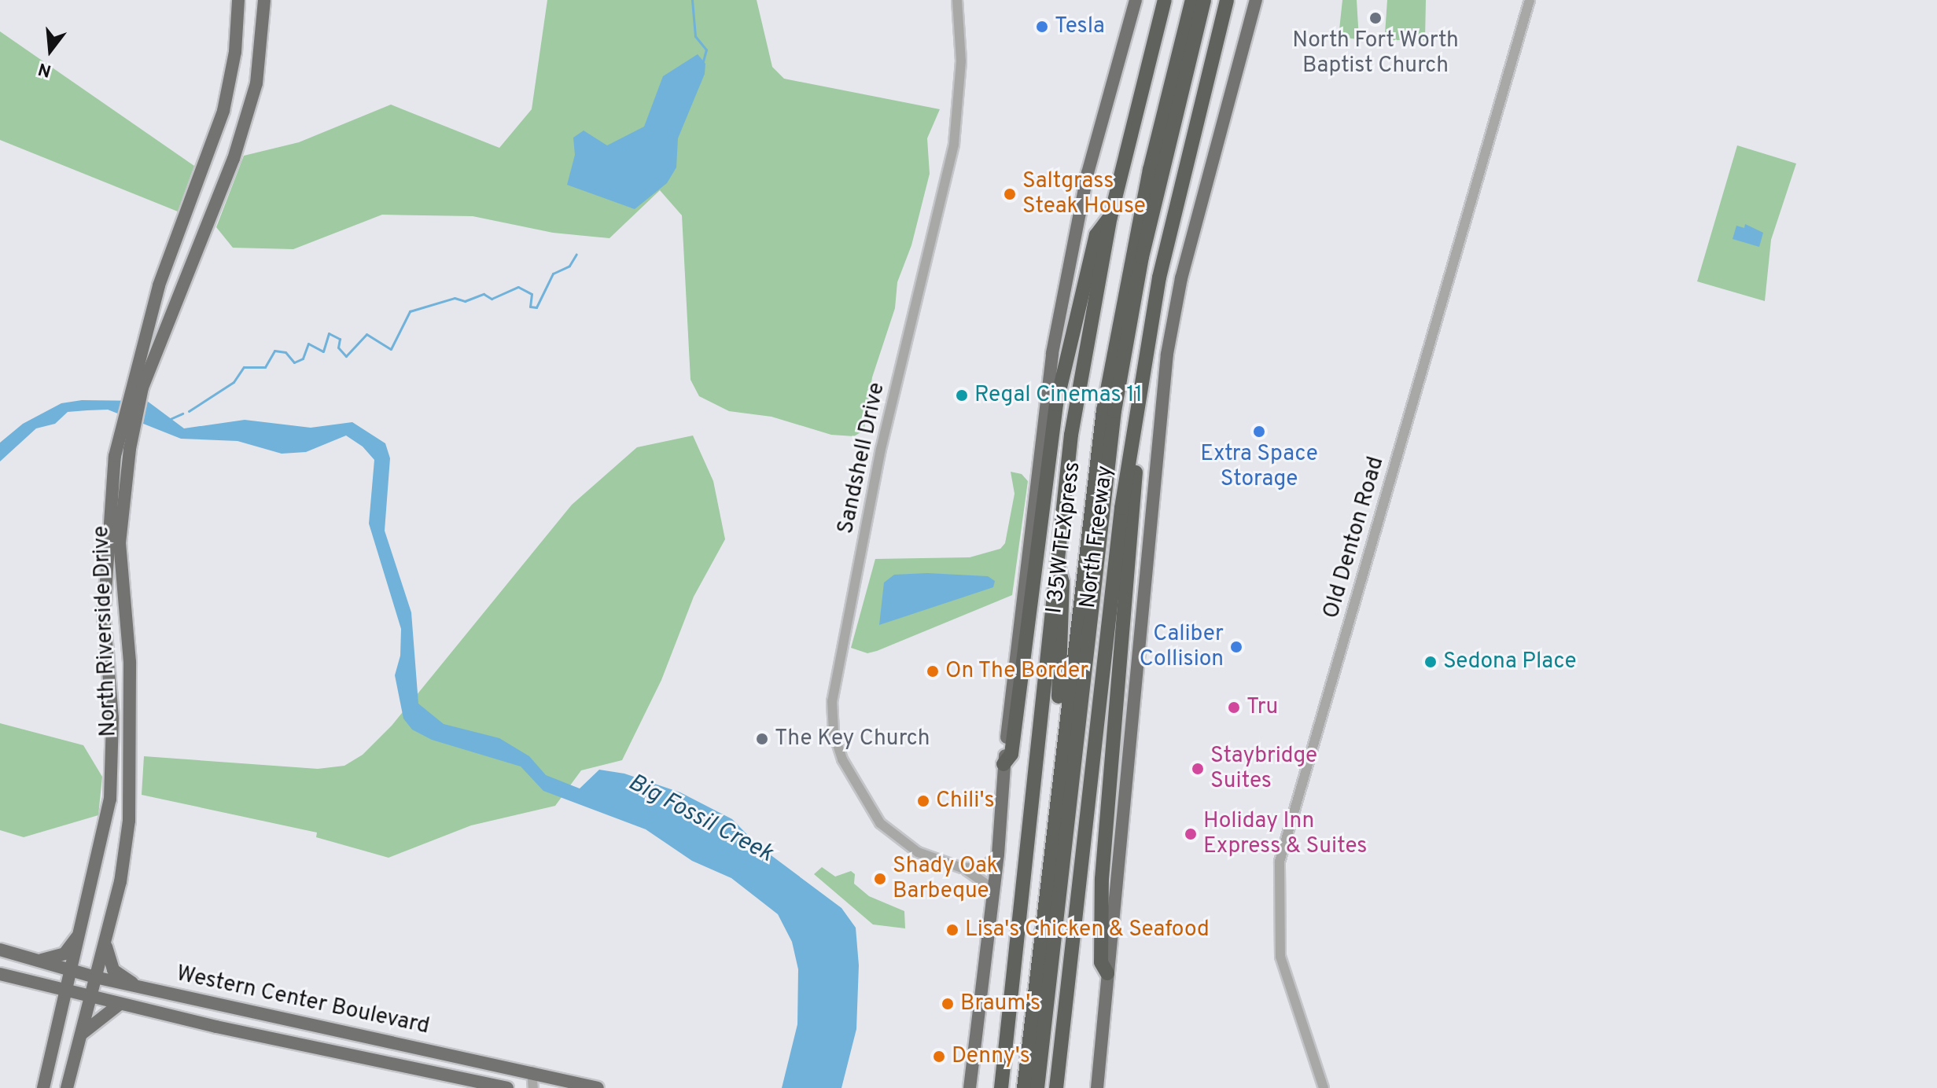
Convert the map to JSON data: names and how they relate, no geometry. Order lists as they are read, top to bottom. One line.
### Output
{"streets":{"highway":["North Freeway","I 35W TEXpress"],"main road":["North Riverside Drive","Western Center Boulevard"],"street":["Sandshell Drive","Old Denton Road"]},"crossings":[["North Riverside Drive","Western Center Boulevard"]],"water":["Big Fossil Creek"],"places":["North Fort Worth Baptist Church","Tesla","Saltgrass Steak House","Regal Cinemas 11","Extra Space Storage","Caliber Collision","Sedona Place","On The Border","Tru","The Key Church","Staybridge Suites","Chili's","Holiday Inn Express & Suites","Shady Oak Barbeque","Lisa's Chicken & Seafood","Braum's","Denny's"],"north":"bottom"}
